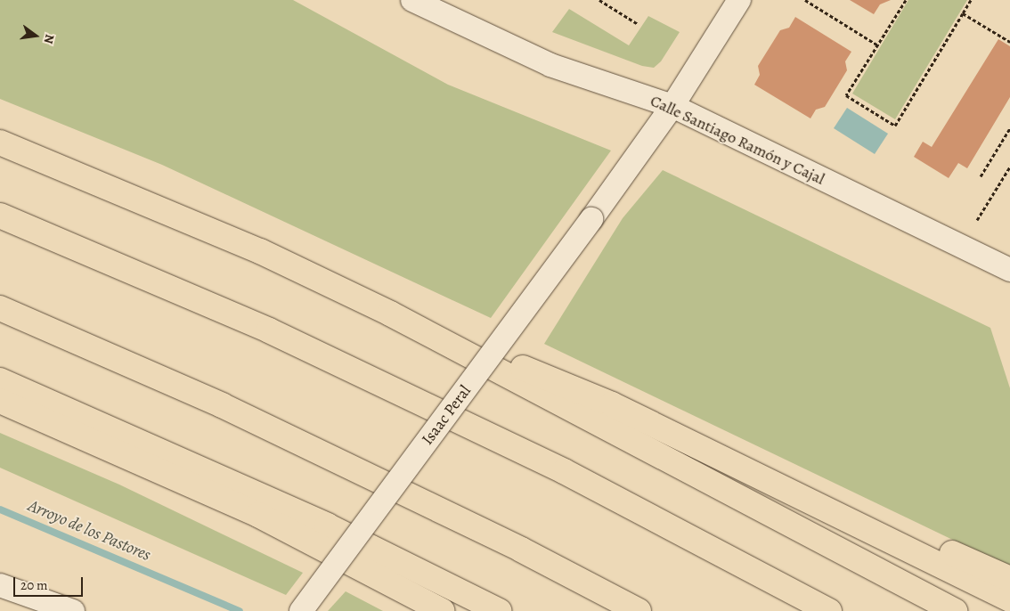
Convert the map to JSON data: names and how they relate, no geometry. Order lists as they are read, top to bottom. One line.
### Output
{"streets":{"street":["Calle Santiago Ramón y Cajal","Isaac Peral"]},"crossings":[["Calle Santiago Ramón y Cajal","Isaac Peral"]],"water":["Arroyo de los Pastores"],"scale_bar":"20 m","north":"right"}
